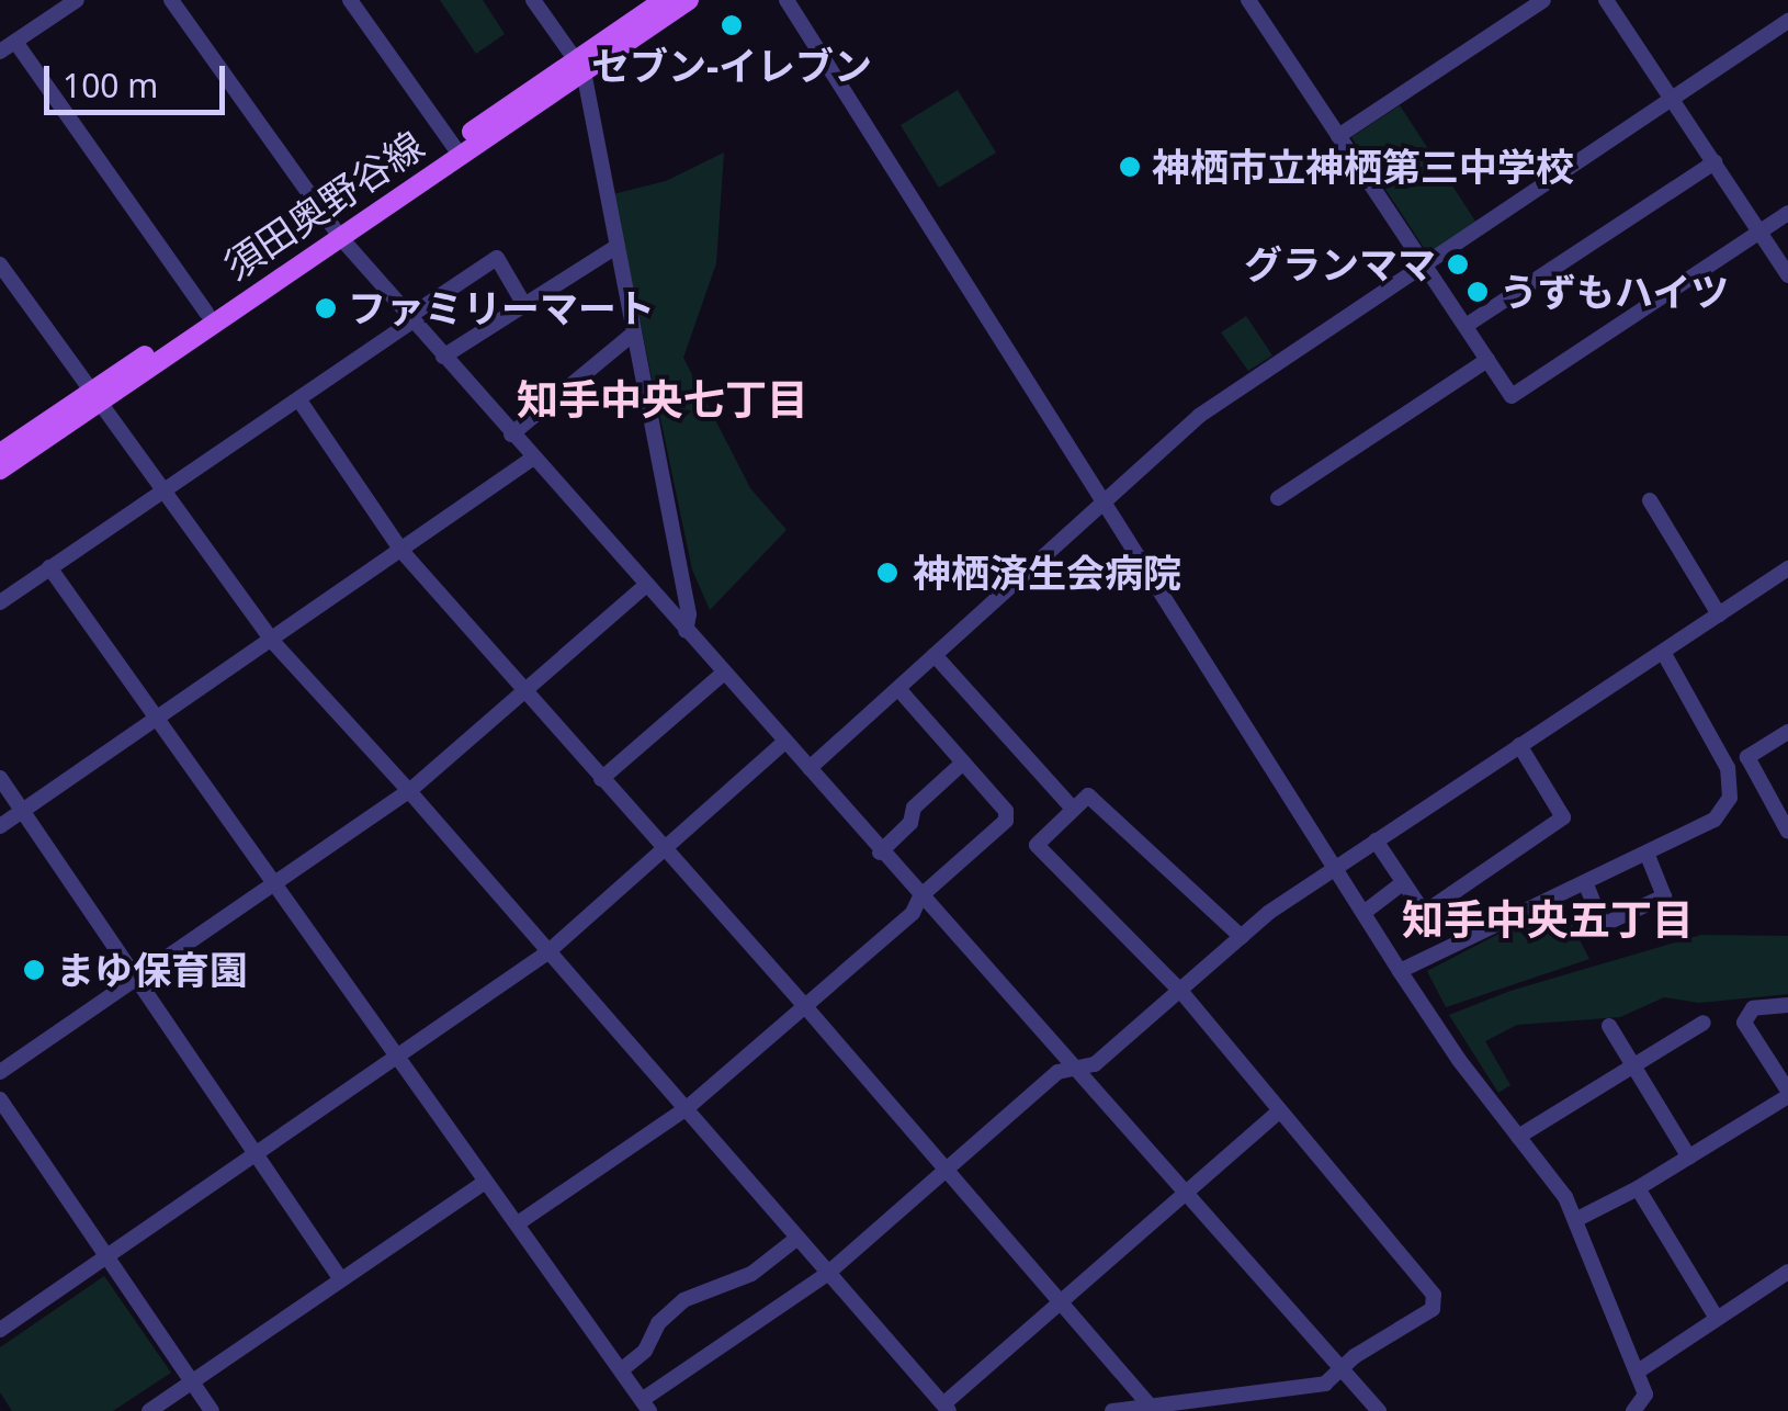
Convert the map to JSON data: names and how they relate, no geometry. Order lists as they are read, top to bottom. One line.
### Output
{"streets":{"main road":["須田奥野谷線"]},"districts":["知手中央七丁目","知手中央五丁目"],"places":["セブン-イレブン","神栖市立神栖第三中学校","グランママ","うずもハイツ","ファミリーマート","神栖済生会病院","まゆ保育園"],"scale_bar":"100 m"}
